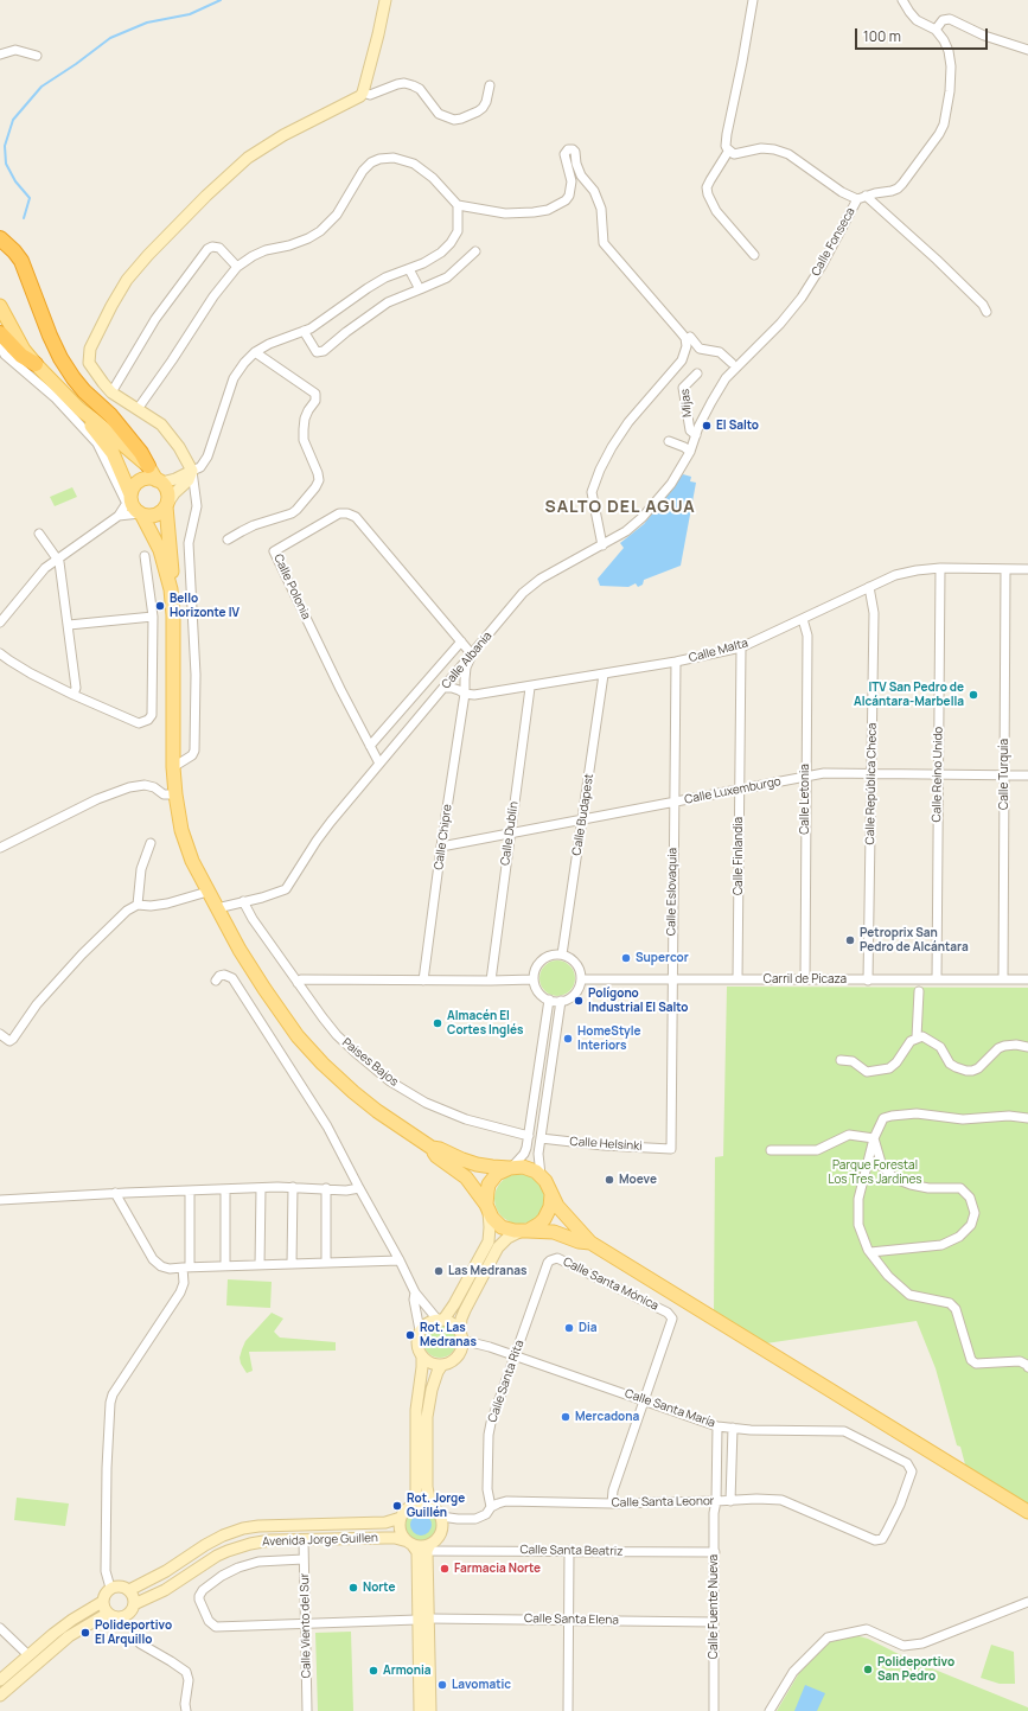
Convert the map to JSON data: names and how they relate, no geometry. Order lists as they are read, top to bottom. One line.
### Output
{"streets":{"street":["Calle Fonseca","Mijas","Calle Polonia","Calle Malta","Calle Albania","Calle Reino Unido","Calle Turquía","Calle República Checa","Calle Luxemburgo","Calle Letonia","Calle Budapest","Calle Dublín","Calle Chipre","Calle Finlandia","Calle Eslovaquia","Carril de Picaza","Paises Bajos","Calle Helsinki","Calle Santa Mónica","Calle Santa Rita","Calle Santa María","Calle Santa Leonor","Avenida Jorge Guillen","Calle Santa Beatriz","Calle Fuente Nueva","Calle Santa Elena","Calle Viento del Sur"]},"crossings":[["Calle Fonseca","Calle Albania"],["Mijas","Calle Albania"],["Calle Polonia","Calle Albania"],["Calle Malta","Calle Albania"],["Calle Malta","Calle Reino Unido"],["Calle Malta","Calle Turquía"],["Calle Malta","Calle República Checa"],["Calle Malta","Calle Letonia"],["Calle Malta","Calle Budapest"],["Calle Malta","Calle Dublín"],["Calle Malta","Calle Chipre"],["Calle Malta","Calle Finlandia"],["Calle Malta","Calle Eslovaquia"],["Calle Albania","Paises Bajos"],["Calle Reino Unido","Calle Luxemburgo"],["Calle Reino Unido","Carril de Picaza"],["Calle Turquía","Calle Luxemburgo"],["Calle Turquía","Carril de Picaza"],["Calle República Checa","Calle Luxemburgo"],["Calle República Checa","Carril de Picaza"],["Calle Luxemburgo","Calle Letonia"],["Calle Luxemburgo","Calle Budapest"],["Calle Luxemburgo","Calle Dublín"],["Calle Luxemburgo","Calle Chipre"],["Calle Luxemburgo","Calle Finlandia"],["Calle Luxemburgo","Calle Eslovaquia"],["Calle Letonia","Carril de Picaza"],["Calle Budapest","Carril de Picaza"],["Calle Finlandia","Carril de Picaza"],["Calle Eslovaquia","Carril de Picaza"],["Calle Eslovaquia","Calle Helsinki"],["Calle Santa Mónica","Calle Santa Rita"],["Calle Santa Mónica","Calle Santa María"],["Calle Santa Mónica","Calle Santa Leonor"],["Calle Santa Rita","Calle Santa María"],["Calle Santa Rita","Calle Santa Leonor"],["Calle Santa María","Calle Santa Leonor"],["Calle Santa María","Calle Fuente Nueva"],["Calle Santa Leonor","Avenida Jorge Guillen"],["Calle Santa Leonor","Calle Santa Beatriz"],["Calle Santa Leonor","Calle Fuente Nueva"],["Avenida Jorge Guillen","Calle Santa Beatriz"],["Avenida Jorge Guillen","Calle Viento del Sur"],["Calle Santa Beatriz","Calle Fuente Nueva"],["Calle Fuente Nueva","Calle Santa Elena"],["Calle Santa Elena","Calle Viento del Sur"]],"districts":["SALTO DEL AGUA"],"parks":["Parque Forestal Los Tres Jardines"],"places":["El Salto","Bello Horizonte IV","ITV San Pedro de Alcántara-Marbella","Petroprix San Pedro de Alcántara","Supercor","Polígono Industrial El Salto","Almacén El Cortes Inglés","HomeStyle Interiors","Moeve","Las Medranas","Dia","Rot. Las Medranas","Mercadona","Rot. Jorge Guillén","Farmacia Norte","Norte","Polideportivo El Arquillo","Polideportivo San Pedro","Armonia","Lavomatic"],"scale_bar":"100 m"}
